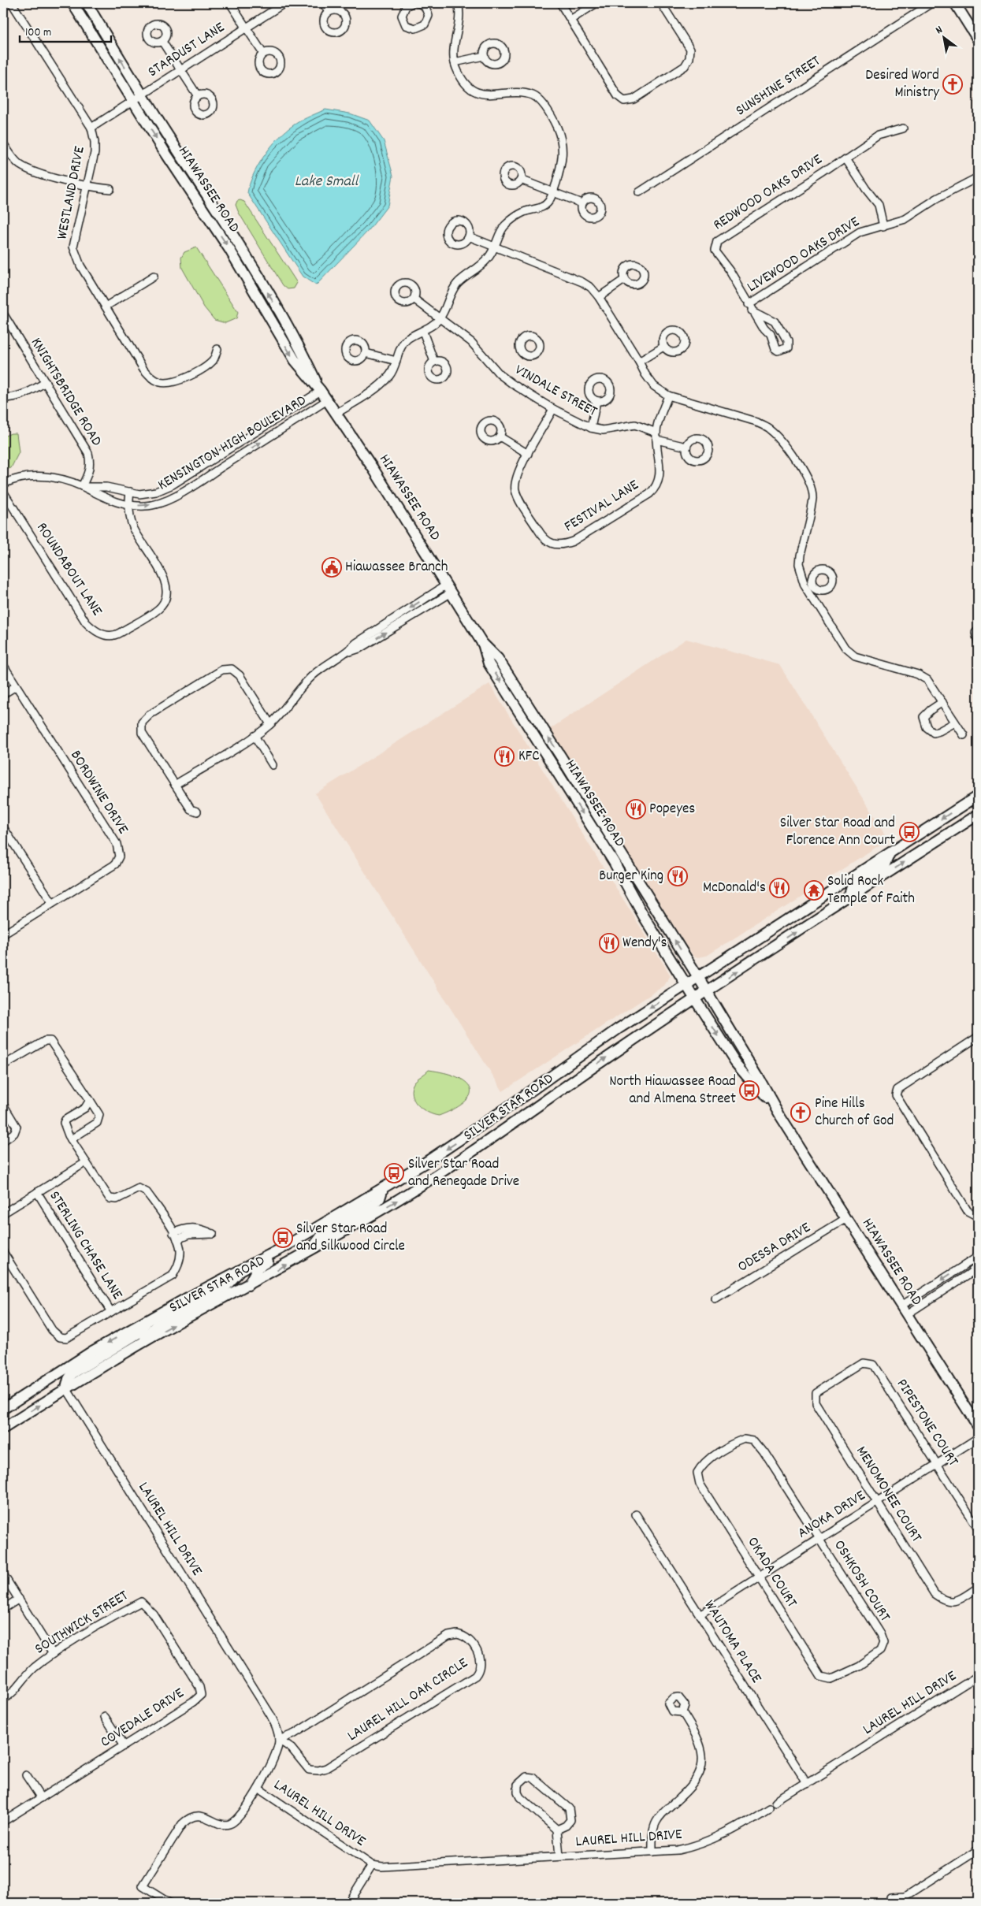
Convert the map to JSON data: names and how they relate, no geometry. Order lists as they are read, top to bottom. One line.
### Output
{"streets":{"main road":["HIAWASSEE ROAD","SILVER STAR ROAD"],"street":["STARDUST LANE","SUNSHINE STREET","WESTLAND DRIVE","REDWOOD OAKS DRIVE","LIVEWOOD OAKS DRIVE","VINDALE STREET","KNIGHTSBRIDGE ROAD","KENSINGTON HIGH BOULEVARD","FESTIVAL LANE","ROUNDABOUT LANE","BORDWINE DRIVE","STERLING CHASE LANE","ODESSA DRIVE","PIPESTONE COURT","MENOMONEE COURT","ANOKA DRIVE","LAUREL HILL DRIVE","OKADA COURT","OSHKOSH COURT","SOUTHWICK STREET","WAUTOMA PLACE","LAUREL HILL OAK CIRCLE","COVEDALE DRIVE"]},"crossings":[["STARDUST LANE","HIAWASSEE ROAD"],["STARDUST LANE","WESTLAND DRIVE"],["HIAWASSEE ROAD","KENSINGTON HIGH BOULEVARD"],["HIAWASSEE ROAD","SILVER STAR ROAD"],["HIAWASSEE ROAD","ODESSA DRIVE"],["REDWOOD OAKS DRIVE","LIVEWOOD OAKS DRIVE"],["VINDALE STREET","FESTIVAL LANE"],["KNIGHTSBRIDGE ROAD","KENSINGTON HIGH BOULEVARD"],["KENSINGTON HIGH BOULEVARD","ROUNDABOUT LANE"],["SILVER STAR ROAD","LAUREL HILL DRIVE"],["PIPESTONE COURT","MENOMONEE COURT"],["PIPESTONE COURT","ANOKA DRIVE"],["MENOMONEE COURT","ANOKA DRIVE"],["ANOKA DRIVE","OKADA COURT"],["ANOKA DRIVE","OSHKOSH COURT"],["ANOKA DRIVE","WAUTOMA PLACE"],["LAUREL HILL DRIVE","WAUTOMA PLACE"],["LAUREL HILL DRIVE","LAUREL HILL OAK CIRCLE"],["OKADA COURT","OSHKOSH COURT"],["SOUTHWICK STREET","COVEDALE DRIVE"]],"water":["Lake Small"],"places":{"church":["Desired Word Ministry","Pine Hills Church of God"],"public building":["Hiawassee Branch"],"restaurant":["KFC","Popeyes","Burger King","McDonald's","Wendy's"],"bus stop":["Silver Star Road and Florence Ann Court","North Hiawassee Road and Almena Street","Silver Star Road and Renegade Drive","Silver Star Road and Silkwood Circle"],"temple":["Solid Rock Temple of Faith"]},"scale_bar":"100 m","north":"top left"}
